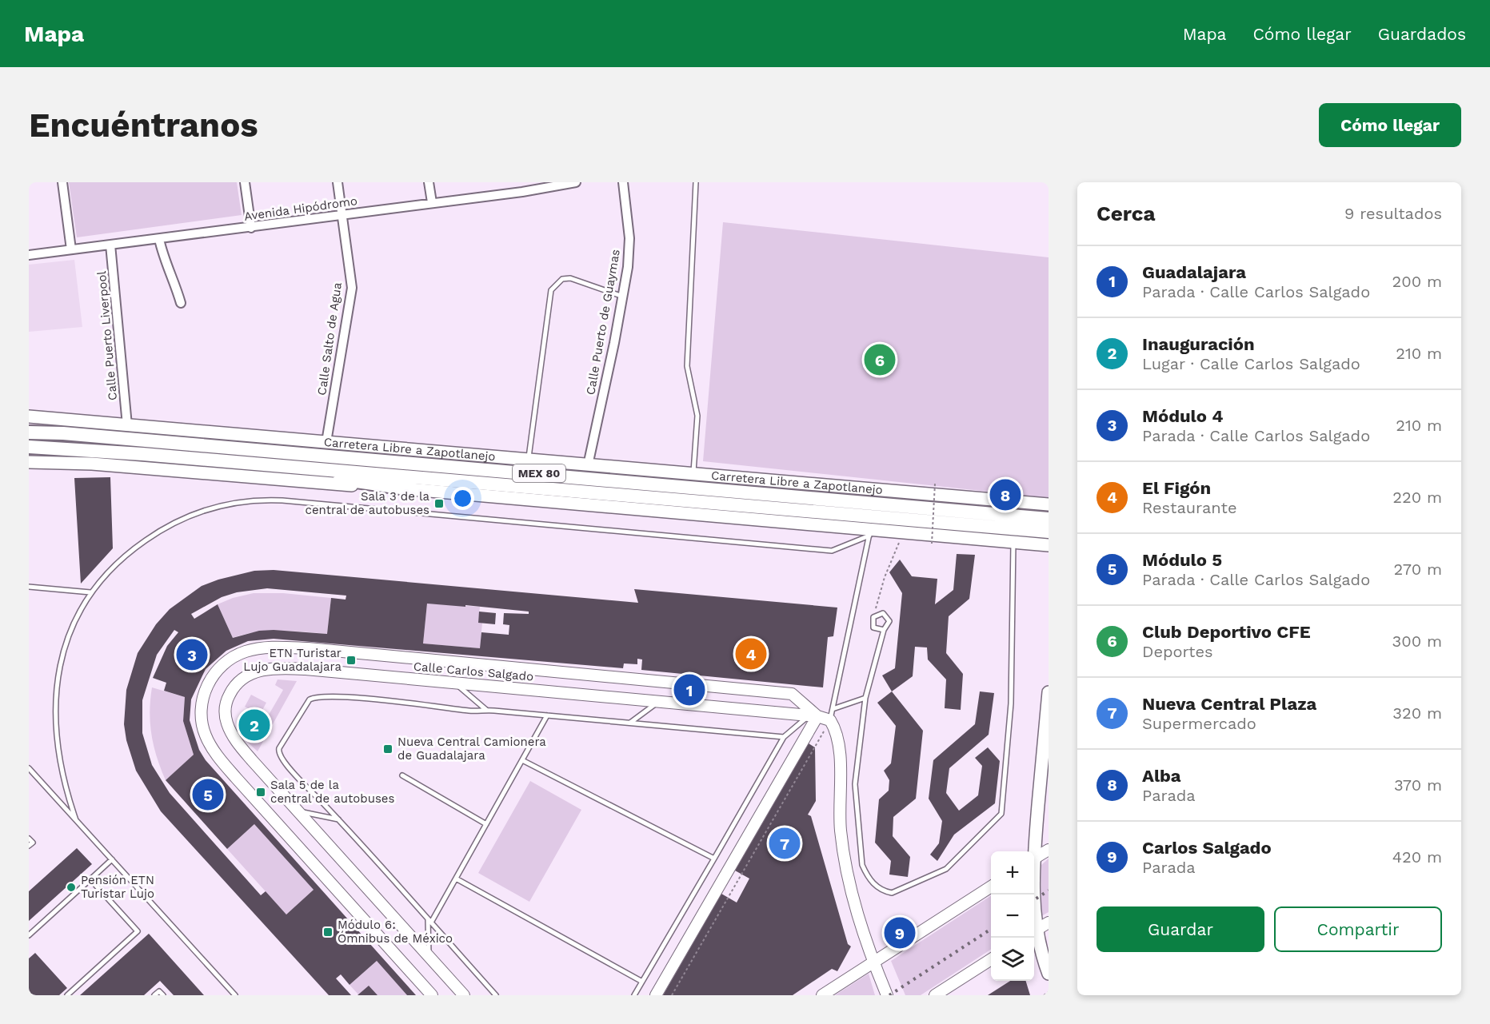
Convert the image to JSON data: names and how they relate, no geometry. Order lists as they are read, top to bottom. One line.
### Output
{"streets":{"main road":["Carretera Libre a Zapotlanejo","MEX 80"],"street":["Avenida Hipódromo","Calle Puerto de Guaymas","Calle Puerto Liverpool","Calle Salto de Agua","Calle Carlos Salgado"]},"crossings":[["Avenida Hipódromo","Calle Puerto Liverpool"],["Avenida Hipódromo","Calle Salto de Agua"],["Calle Puerto de Guaymas","Carretera Libre a Zapotlanejo"],["Calle Puerto Liverpool","Carretera Libre a Zapotlanejo"],["Calle Salto de Agua","Carretera Libre a Zapotlanejo"]],"places":{"transit":["Sala 3 de la central de autobuses","ETN Turistar Lujo Guadalajara","Nueva Central Camionera de Guadalajara","Sala 5 de la central de autobuses","Módulo 6: Ómnibus de México"],"other":["Pensión ETN Turistar Lujo"]},"page":{"header":"Mapa","nav":["Mapa","Cómo llegar","Guardados"],"buttons":["Cómo llegar",["Guardar","Compartir"]],"title":"Encuéntranos","heading":["Cerca","9 resultados"],"list":[{"mark":"1","name":"Guadalajara","note":"Parada · Calle Carlos Salgado","value":"200 m"},{"mark":"2","name":"Inauguración","note":"Lugar · Calle Carlos Salgado","value":"210 m"},{"mark":"3","name":"Módulo 4","note":"Parada · Calle Carlos Salgado","value":"210 m"},{"mark":"4","name":"El Figón","note":"Restaurante","value":"220 m"},{"mark":"5","name":"Módulo 5","note":"Parada · Calle Carlos Salgado","value":"270 m"},{"mark":"6","name":"Club Deportivo CFE","note":"Deportes","value":"300 m"},{"mark":"7","name":"Nueva Central Plaza","note":"Supermercado","value":"320 m"},{"mark":"8","name":"Alba","note":"Parada","value":"370 m"},{"mark":"9","name":"Carlos Salgado","note":"Parada","value":"420 m"}],"pins":["6","8","4","3","1","2","5","7","9"],"map_buttons":["+","−"]}}
